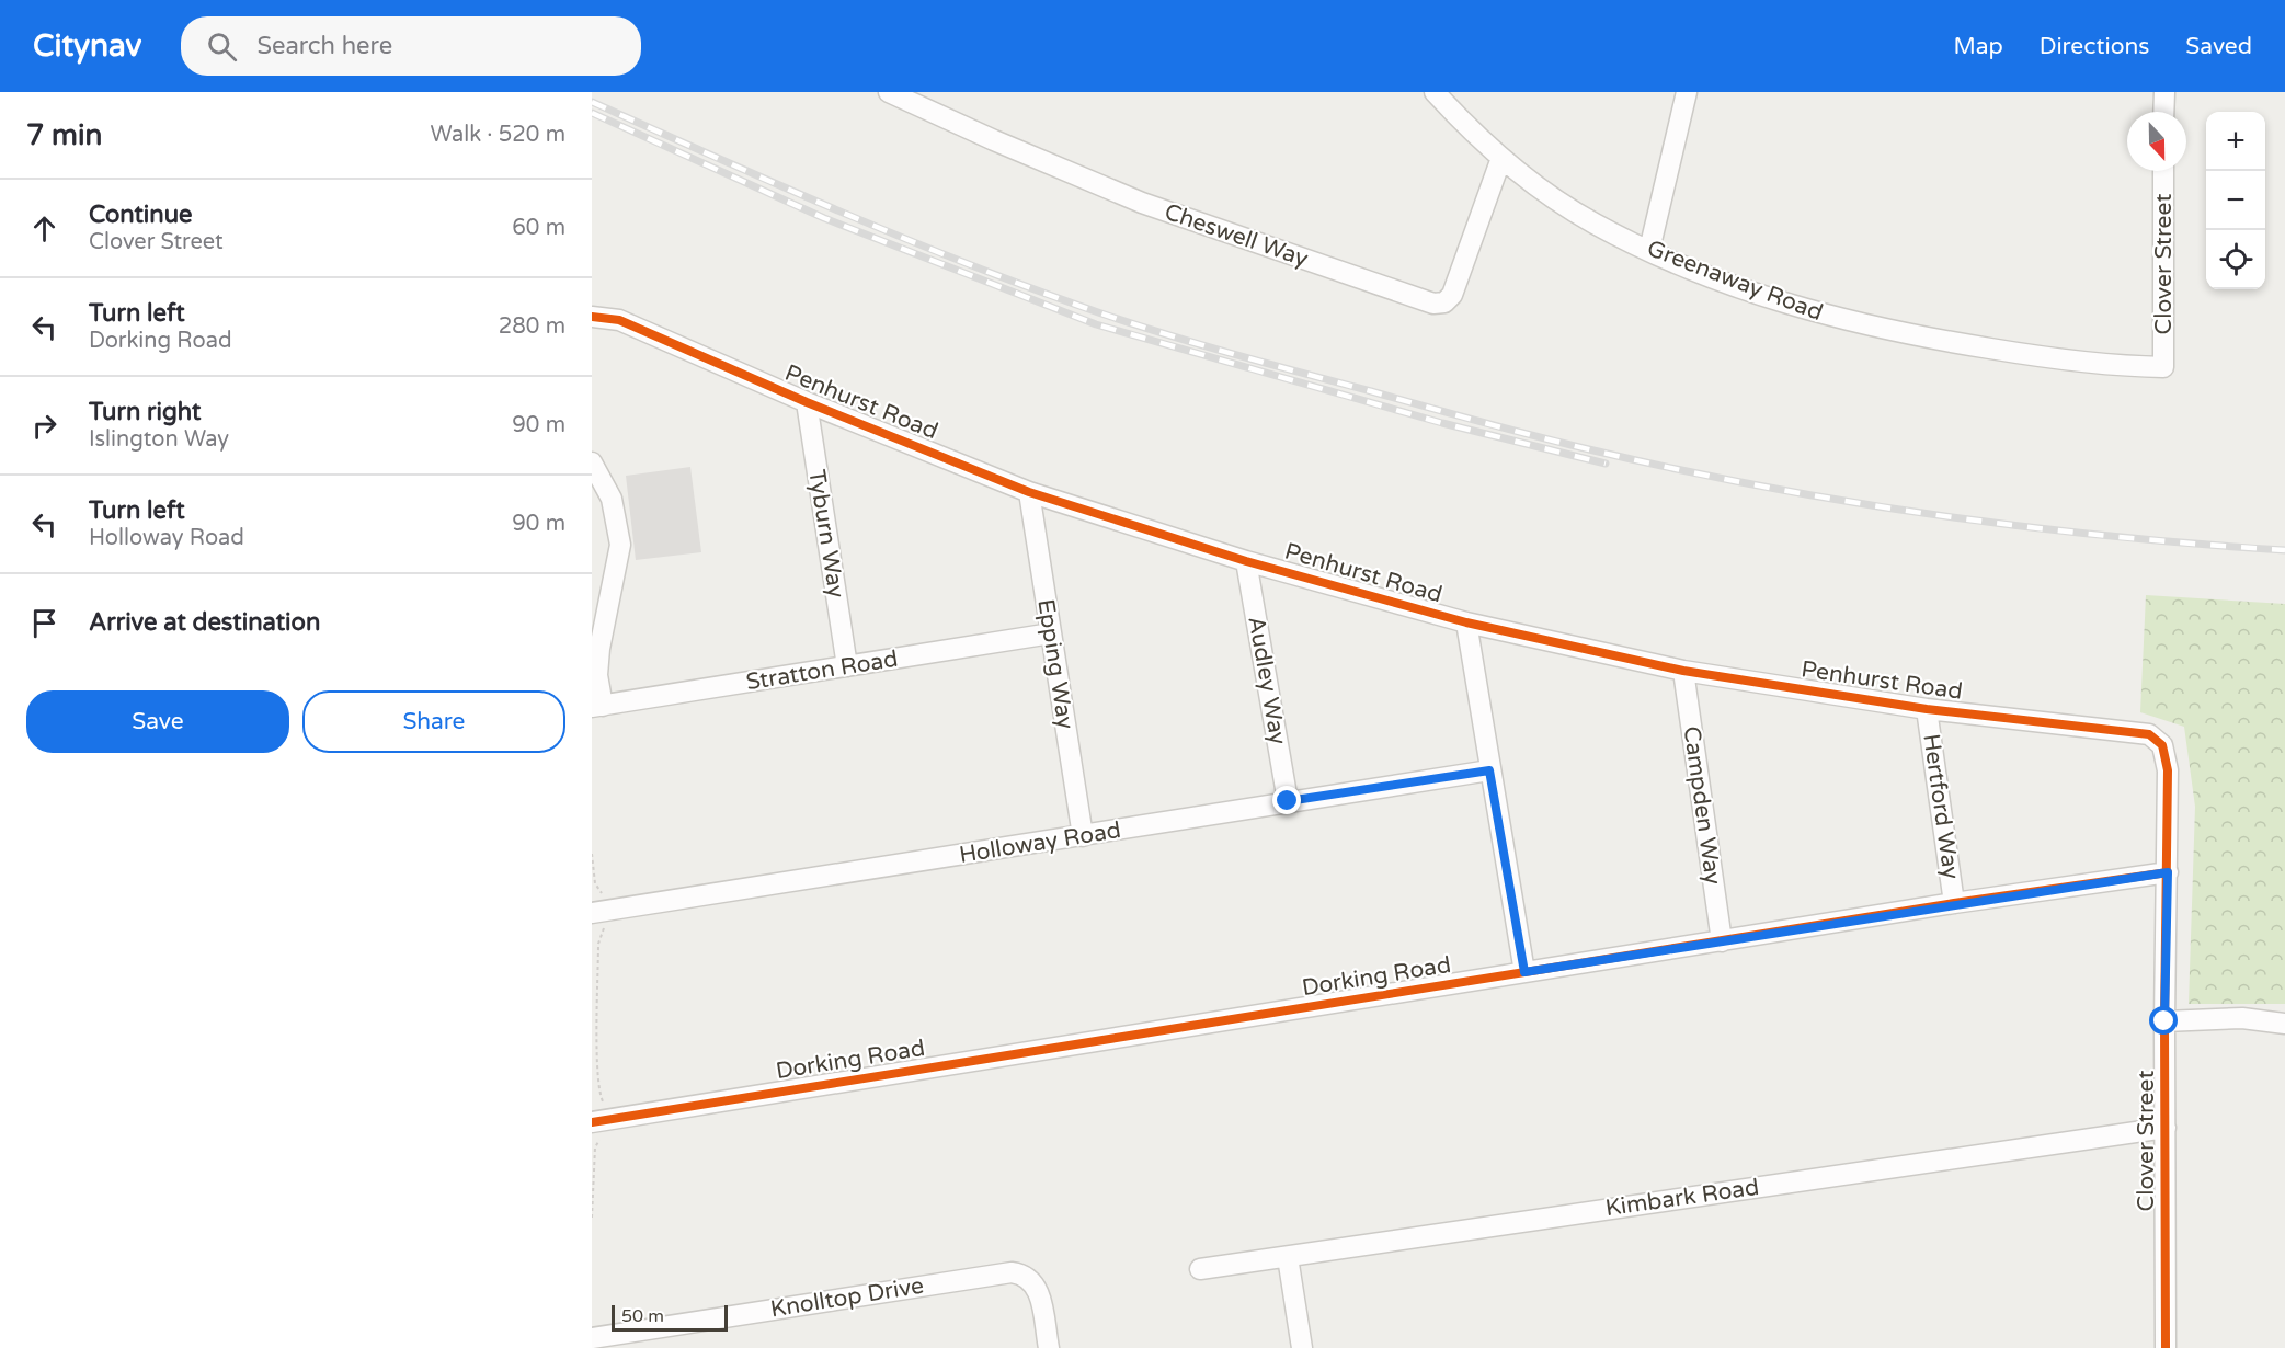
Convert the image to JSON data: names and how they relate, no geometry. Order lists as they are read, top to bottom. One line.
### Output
{"streets":{"street":["Cheswell Way","Clover Street","Greenaway Road","Penhurst Road","Tyburn Way","Epping Way","Stratton Road","Audley Way","Campden Way","Hertford Way","Holloway Road","Dorking Road","Kimbark Road","Knolltop Drive"]},"crossings":[["Cheswell Way","Greenaway Road"],["Clover Street","Greenaway Road"],["Clover Street","Penhurst Road"],["Clover Street","Dorking Road"],["Clover Street","Kimbark Road"],["Penhurst Road","Tyburn Way"],["Penhurst Road","Epping Way"],["Penhurst Road","Audley Way"],["Penhurst Road","Campden Way"],["Penhurst Road","Hertford Way"],["Tyburn Way","Stratton Road"],["Epping Way","Stratton Road"],["Epping Way","Holloway Road"],["Audley Way","Holloway Road"],["Campden Way","Dorking Road"],["Hertford Way","Dorking Road"]],"scale_bar":"50 m","north":"bottom","page":{"header":"Citynav","search":"Search here","nav":["Map","Directions","Saved"],"heading":["7 min","Walk · 520 m"],"map_buttons":["+","−"],"list":[["Continue","Clover Street","60 m"],["Turn left","Dorking Road","280 m"],["Turn right","Islington Way","90 m"],["Turn left","Holloway Road","90 m"],"Arrive at destination"],"buttons":["Save","Share"],"scale":"50 m"}}
